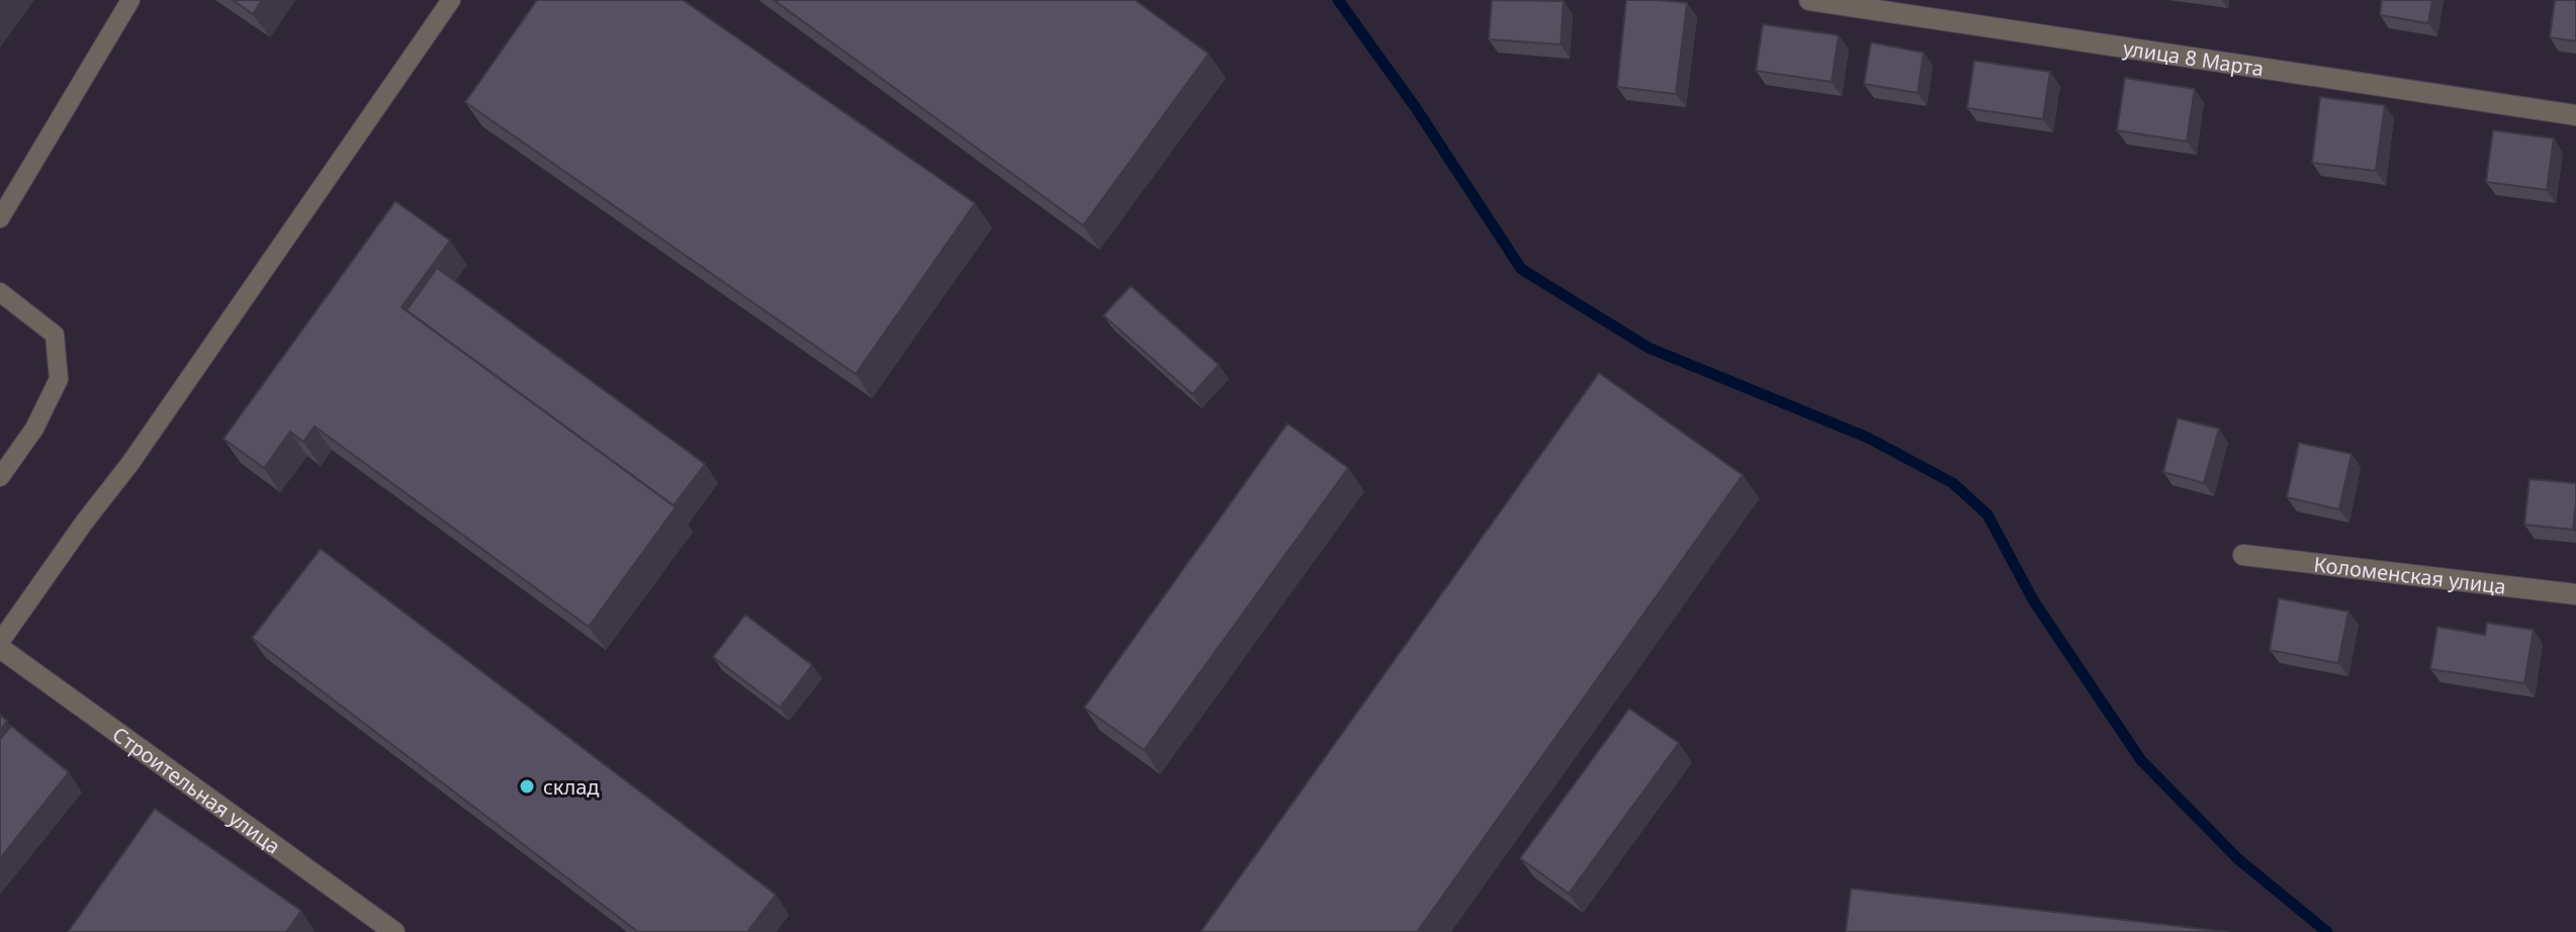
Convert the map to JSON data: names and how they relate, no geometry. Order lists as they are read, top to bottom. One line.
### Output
{"streets":{"street":["улица 8 Марта","Коломенская улица","Строительная улица"]},"places":["склад"]}
